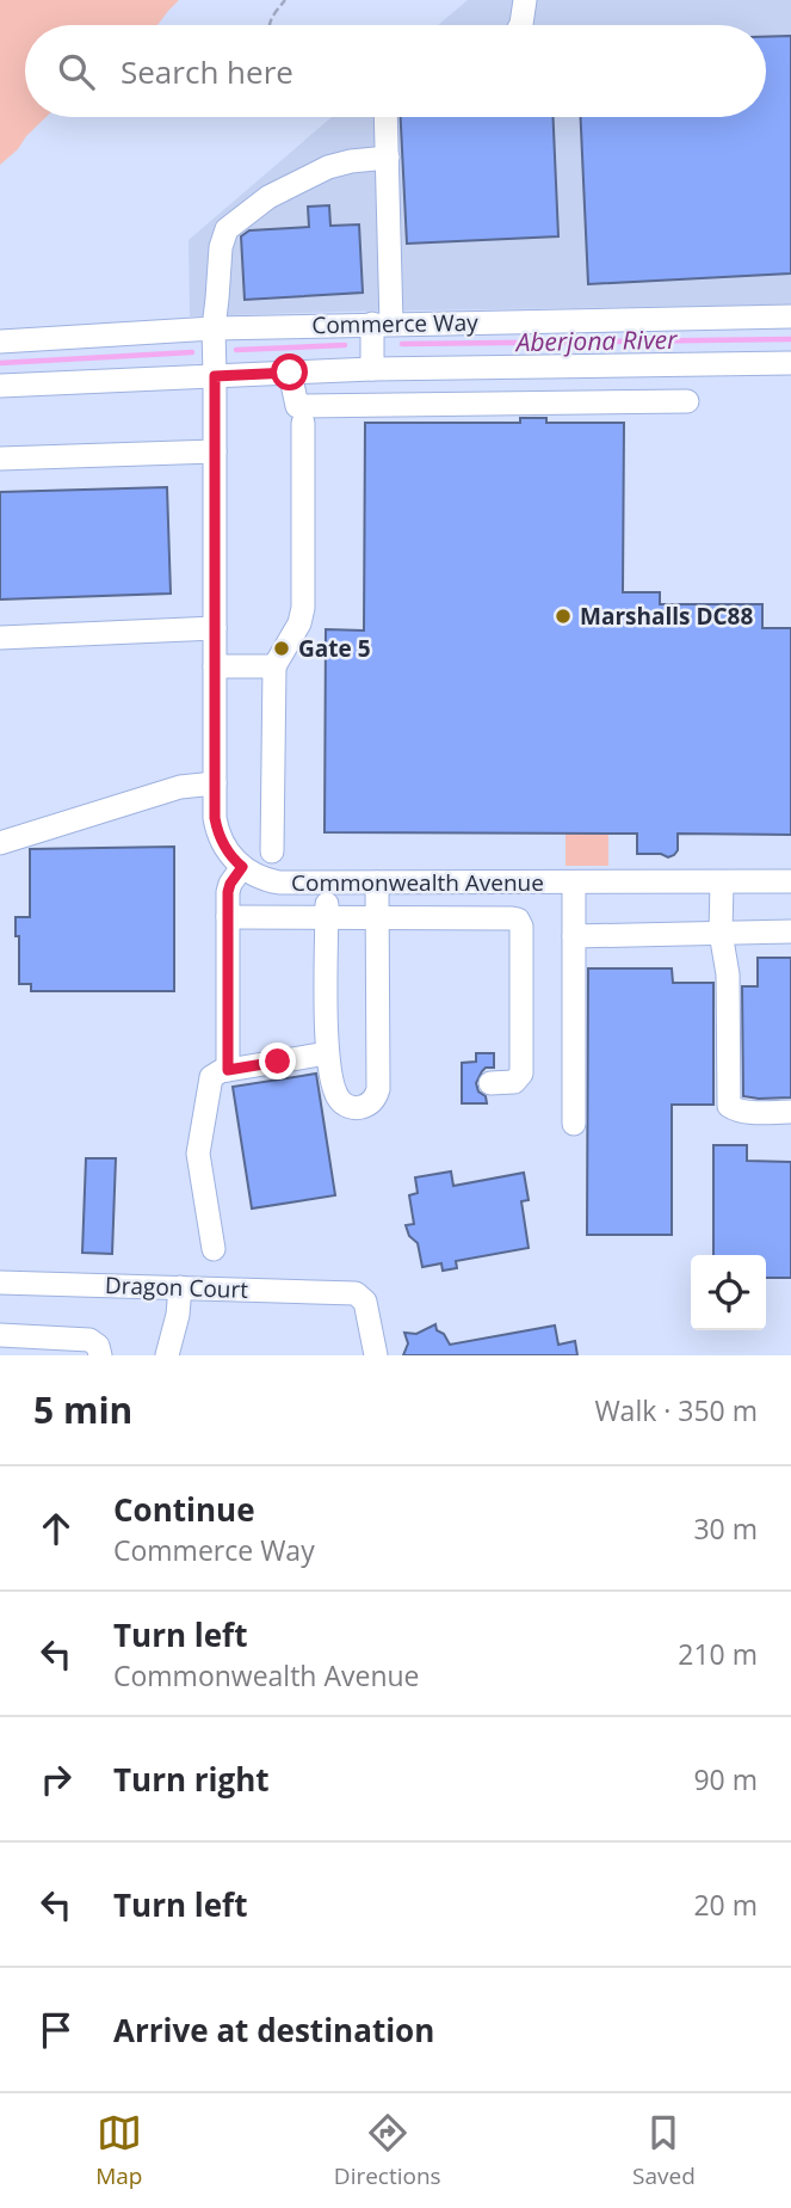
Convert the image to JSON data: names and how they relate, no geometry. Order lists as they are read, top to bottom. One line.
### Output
{"streets":{"street":["Commerce Way","Commonwealth Avenue","Dragon Court"]},"water":["Aberjona River"],"places":["Marshalls DC88","Gate 5"],"page":{"search":"Search here","heading":["5 min","Walk · 350 m"],"list":[["Continue","Commerce Way","30 m"],["Turn left","Commonwealth Avenue","210 m"],["Turn right","90 m"],["Turn left","20 m"],"Arrive at destination"],"nav":["Map","Directions","Saved"]}}
